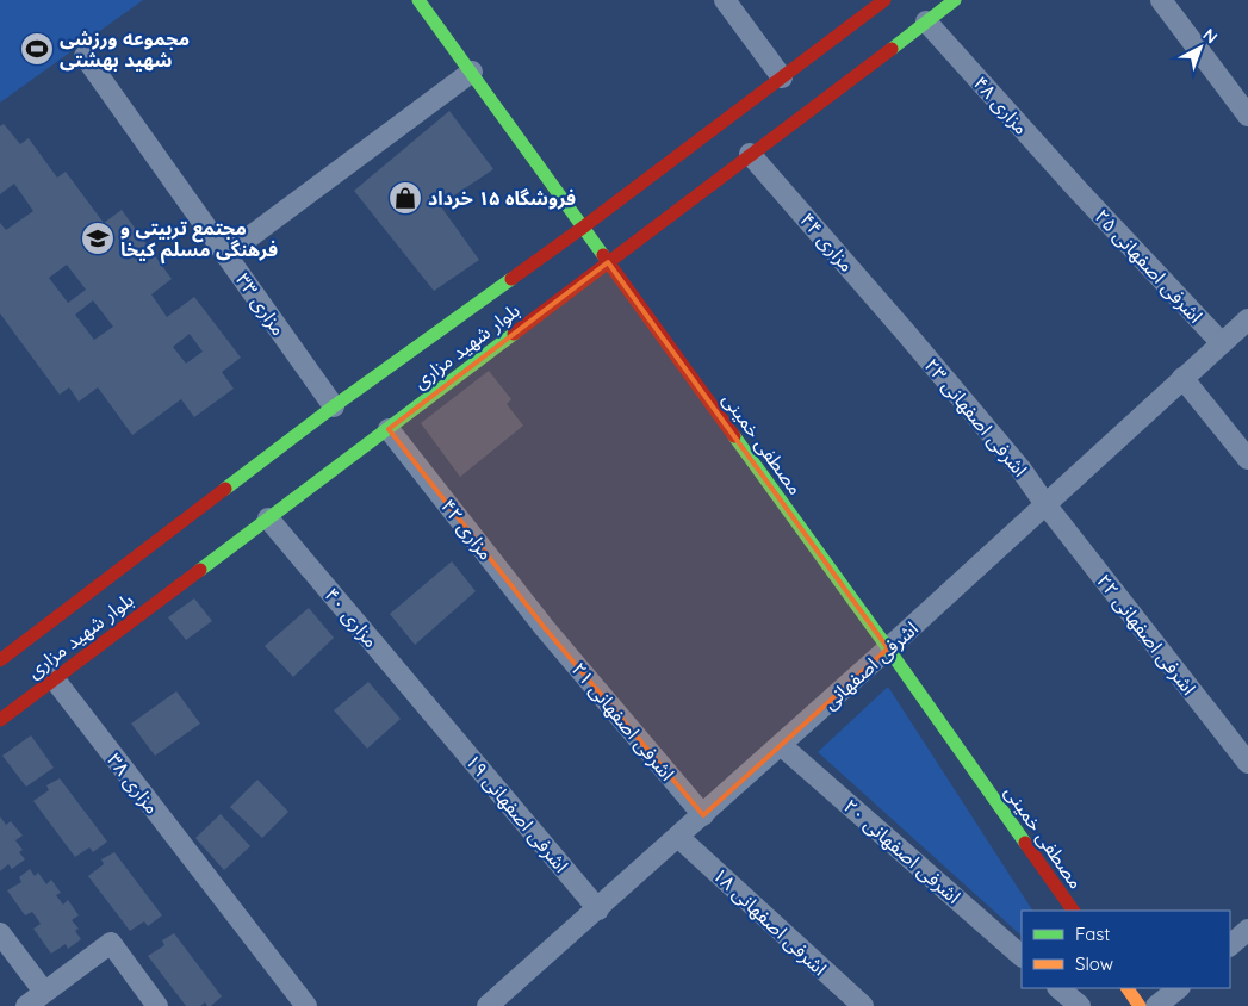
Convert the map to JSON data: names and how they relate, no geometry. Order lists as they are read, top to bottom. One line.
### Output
{"streets":{"main road":["بلوار شهید مزاری","مصطفی خمینی"],"street":["مزاری ۴۸","مزاری ۴۴","اشرفی اصفهانی ۲۵","مزاری ۳۳","اشرفی اصفهانی ۲۳","مزاری ۴۲","مزاری ۴۰","اشرفی اصفهانی ۲۲","اشرفی اصفهانی","اشرفی اصفهانی ۲۱","مزاری ۳۸","اشرفی اصفهانی ۱۹","اشرفی اصفهانی ۲۰","اشرفی اصفهانی ۱۸"]},"crossings":[["مزاری ۴۸","اشرفی اصفهانی ۲۵"],["مزاری ۴۸","بلوار شهید مزاری"],["مزاری ۴۴","بلوار شهید مزاری"],["مزاری ۴۴","اشرفی اصفهانی ۲۳"],["اشرفی اصفهانی ۲۵","اشرفی اصفهانی"],["مزاری ۳۳","بلوار شهید مزاری"],["بلوار شهید مزاری","مصطفی خمینی"],["بلوار شهید مزاری","مزاری ۴۲"],["بلوار شهید مزاری","مزاری ۴۰"],["بلوار شهید مزاری","مزاری ۳۸"],["اشرفی اصفهانی ۲۳","اشرفی اصفهانی ۲۲"],["اشرفی اصفهانی ۲۳","اشرفی اصفهانی"],["مصطفی خمینی","اشرفی اصفهانی"],["مزاری ۴۲","اشرفی اصفهانی ۲۱"],["مزاری ۴۰","اشرفی اصفهانی ۱۹"],["اشرفی اصفهانی ۲۲","اشرفی اصفهانی"],["اشرفی اصفهانی","اشرفی اصفهانی ۲۱"],["اشرفی اصفهانی","اشرفی اصفهانی ۱۹"],["اشرفی اصفهانی","اشرفی اصفهانی ۲۰"],["اشرفی اصفهانی","اشرفی اصفهانی ۱۸"]],"places":{"sports":["مجموعه ورزشی شهید بهشتی"],"shop":["فروشگاه ۱۵ خرداد"],"school or university":["مجتمع تربیتی و فرهنگی مسلم کیخا"]},"legend":["Fast","Slow"],"north":"top right"}
